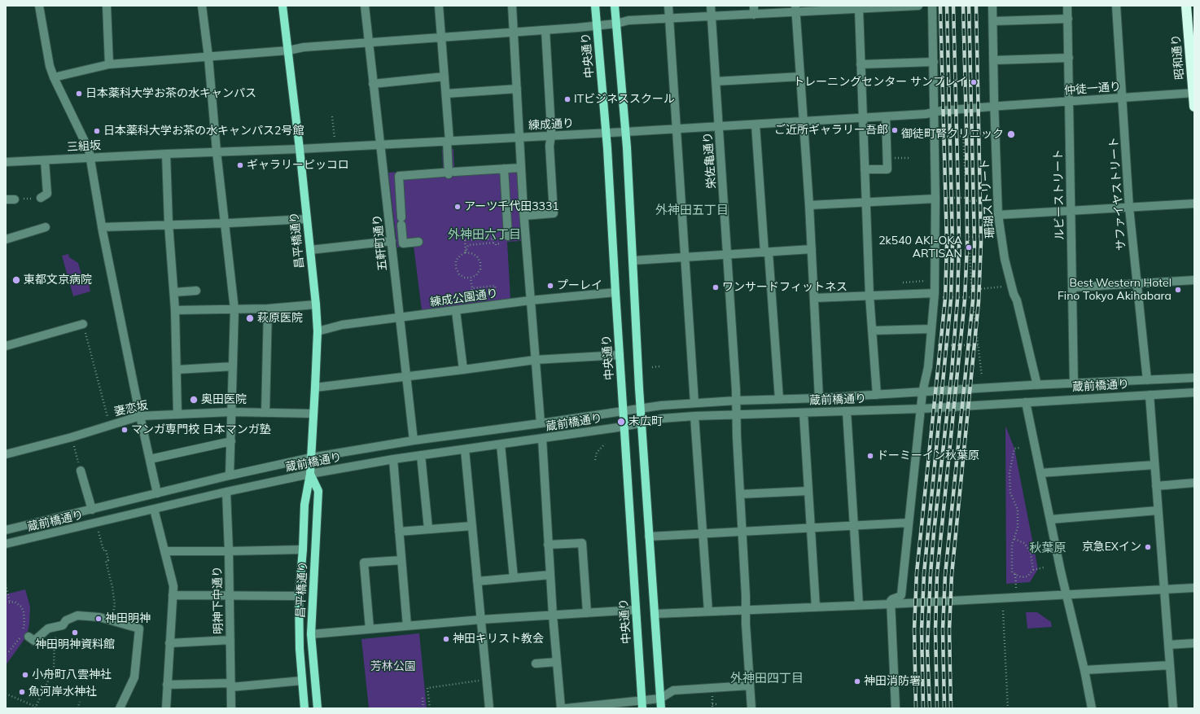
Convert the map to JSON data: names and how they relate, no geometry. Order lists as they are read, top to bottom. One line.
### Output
{"streets":{"highway":["昭和通り"],"main road":["中央通り","昌平橋通り"],"street":["仲徒一通り","練成通り","三組坂","栄佐亀通り","サファイヤストリート","ルビーストリート","珊瑚ストリート","五軒町通り","練成公園通り","蔵前橋通り","妻恋坂","明神下中通り"]},"crossings":[["中央通り","練成通り"],["中央通り","練成公園通り"],["中央通り","蔵前橋通り"],["昭和通り","仲徒一通り"],["仲徒一通り","練成通り"],["仲徒一通り","サファイヤストリート"],["仲徒一通り","ルビーストリート"],["仲徒一通り","珊瑚ストリート"],["練成通り","三組坂"],["練成通り","栄佐亀通り"],["練成通り","昌平橋通り"],["練成通り","五軒町通り"],["三組坂","昌平橋通り"],["栄佐亀通り","蔵前橋通り"],["サファイヤストリート","蔵前橋通り"],["ルビーストリート","蔵前橋通り"],["珊瑚ストリート","蔵前橋通り"],["昌平橋通り","練成公園通り"],["昌平橋通り","蔵前橋通り"],["昌平橋通り","妻恋坂"],["五軒町通り","練成公園通り"],["五軒町通り","蔵前橋通り"],["蔵前橋通り","明神下中通り"]],"districts":["外神田五丁目","外神田六丁目","秋葉原","外神田四丁目"],"parks":["芳林公園"],"places":["トレーニングセンター サンプレイ","日本薬科大学お茶の水キャンパス","ITビジネススクール","ご近所ギャラリー吾郎","日本薬科大学お茶の水キャンパス2号館","御徒町腎クリニック","ギャラリーピッコロ","アーツ千代田3331","2k540 AKI-OKA ARTISAN","東都文京病院","プーレイ","ワンサードフィットネス","Best Western Hotel Fino Tokyo Akihabara","萩原医院","奥田医院","末広町","マンガ専門校 日本マンガ塾","ドーミーイン秋葉原","京急EXイン","神田明神","神田明神資料館","神田キリスト教会","小舟町八雲神社","神田消防署","魚河岸水神社"]}
